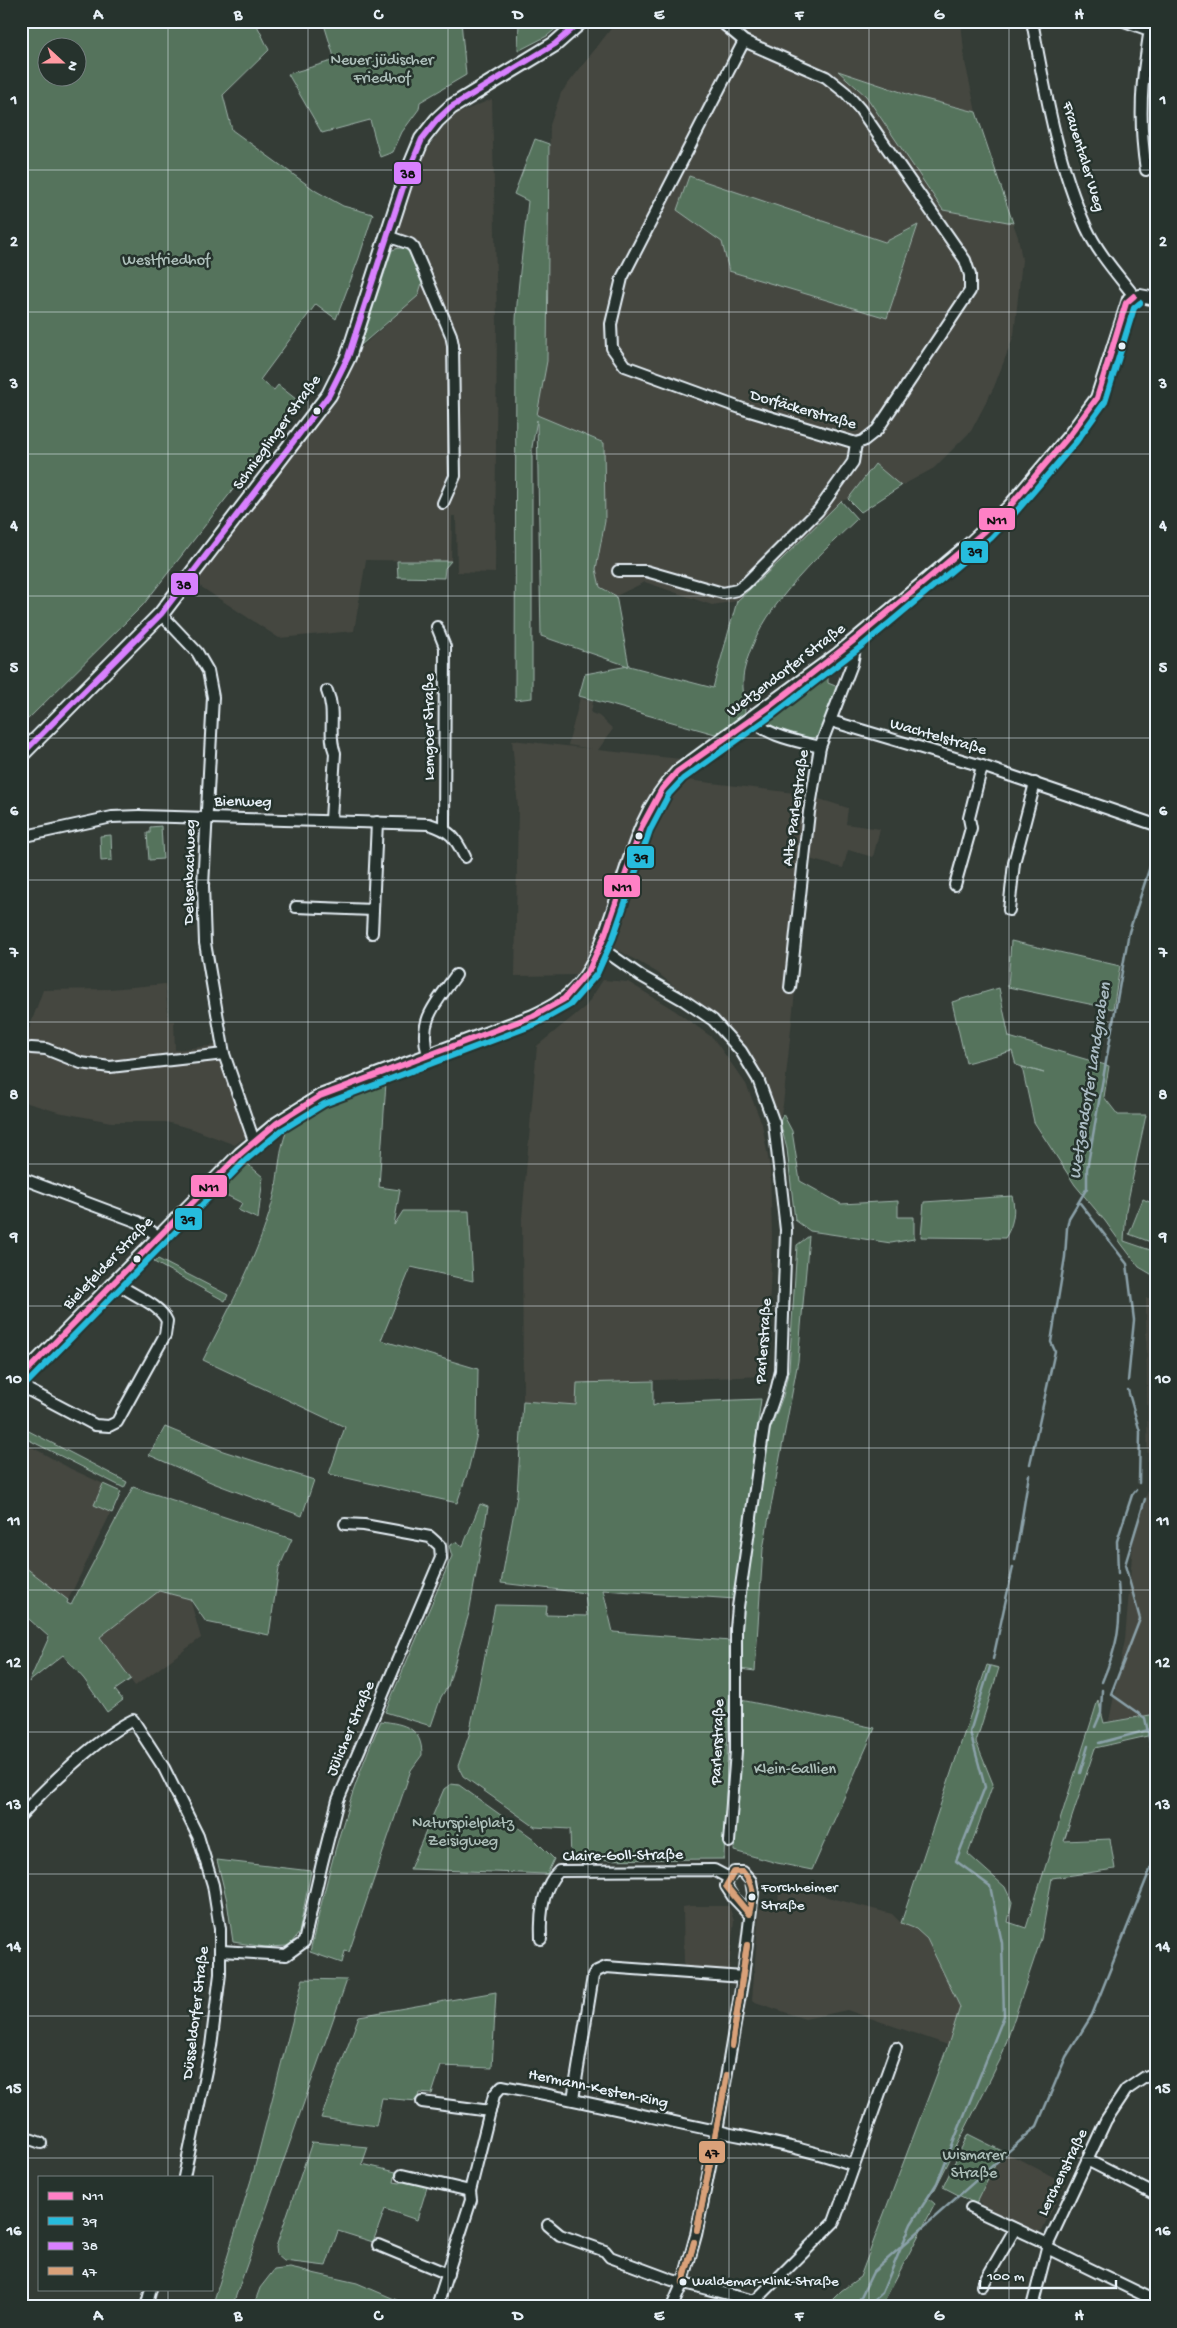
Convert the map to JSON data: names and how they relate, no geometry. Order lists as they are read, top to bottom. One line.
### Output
{"streets":{"main road":["Schnieglinger Straße"],"street":["Frauentaler Weg","Dorfäckerstraße","Wetzendorfer Straße","Lemgoer Straße","Wachtelstraße","Bienweg","Alte Parlerstraße","Delsenbachweg","Bielefelder Straße","Parlerstraße","Jülicher Straße","Claire-Goll-Straße","Düsseldorfer Straße","Hermann-Kesten-Ring","Lerchenstraße"]},"crossings":[["Frauentaler Weg","Wetzendorfer Straße"],["Schnieglinger Straße","Delsenbachweg"],["Wetzendorfer Straße","Alte Parlerstraße"],["Wetzendorfer Straße","Bielefelder Straße"],["Wetzendorfer Straße","Parlerstraße"],["Lemgoer Straße","Bienweg"],["Wachtelstraße","Alte Parlerstraße"],["Bienweg","Delsenbachweg"],["Delsenbachweg","Bielefelder Straße"],["Jülicher Straße","Düsseldorfer Straße"]],"water":["Wetzendorfer Landgraben"],"parks":["Neuer jüdischer Friedhof","Westfriedhof","Klein-Gallien","Naturspielplatz Zeisigweg","Wismarer Straße"],"places":["Forchheimer Straße","Waldemar-Klink-Straße"],"lines":["transit line 38","transit line N11","transit line 39","transit line 47"],"legend":["N11","39","38","47"],"scale_bar":"100 m","north":"right","grid":{"columns":["A","B","C","D","E","F","G","H"],"rows":["1","2","3","4","5","6","7","8","9","10","11","12","13","14","15","16"]}}
